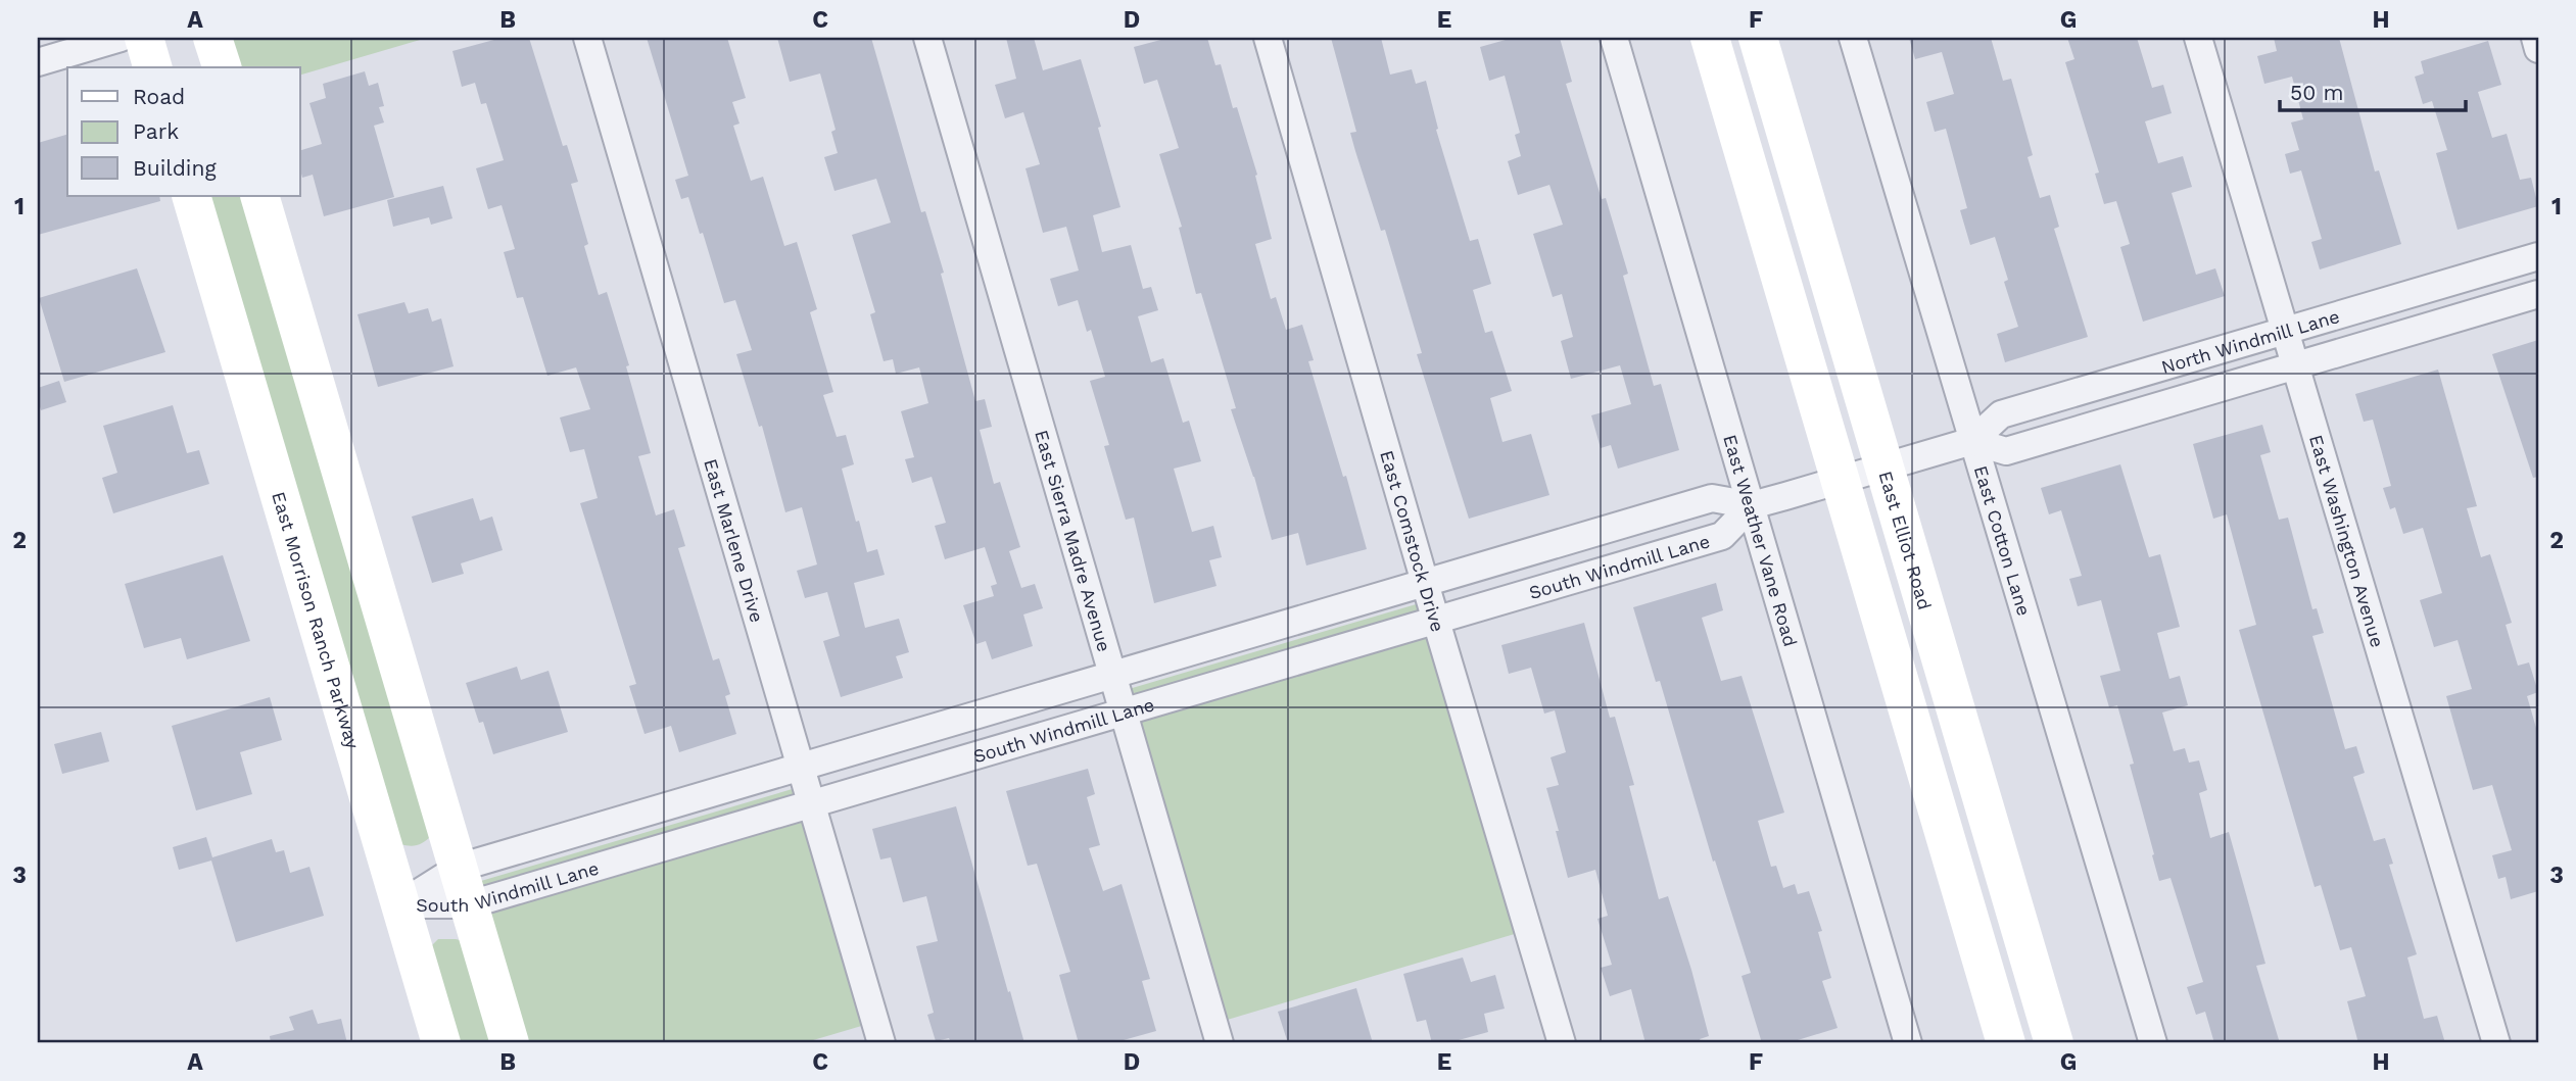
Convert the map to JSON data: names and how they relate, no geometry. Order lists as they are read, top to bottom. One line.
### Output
{"streets":{"main road":["East Elliot Road","East Morrison Ranch Parkway"],"street":["North Windmill Lane","East Sierra Madre Avenue","East Weather Vane Road","East Marlene Drive","East Comstock Drive","East Cotton Lane","East Washington Avenue","South Windmill Lane"]},"crossings":[["North Windmill Lane","East Elliot Road"],["North Windmill Lane","East Cotton Lane"],["North Windmill Lane","East Washington Avenue"],["North Windmill Lane","South Windmill Lane"],["East Sierra Madre Avenue","South Windmill Lane"],["East Weather Vane Road","South Windmill Lane"],["East Elliot Road","South Windmill Lane"],["East Marlene Drive","South Windmill Lane"],["East Comstock Drive","South Windmill Lane"],["South Windmill Lane","East Morrison Ranch Parkway"]],"legend":["Road","Park","Building"],"scale_bar":"50 m","grid":{"columns":["A","B","C","D","E","F","G","H"],"rows":["1","2","3"]}}
